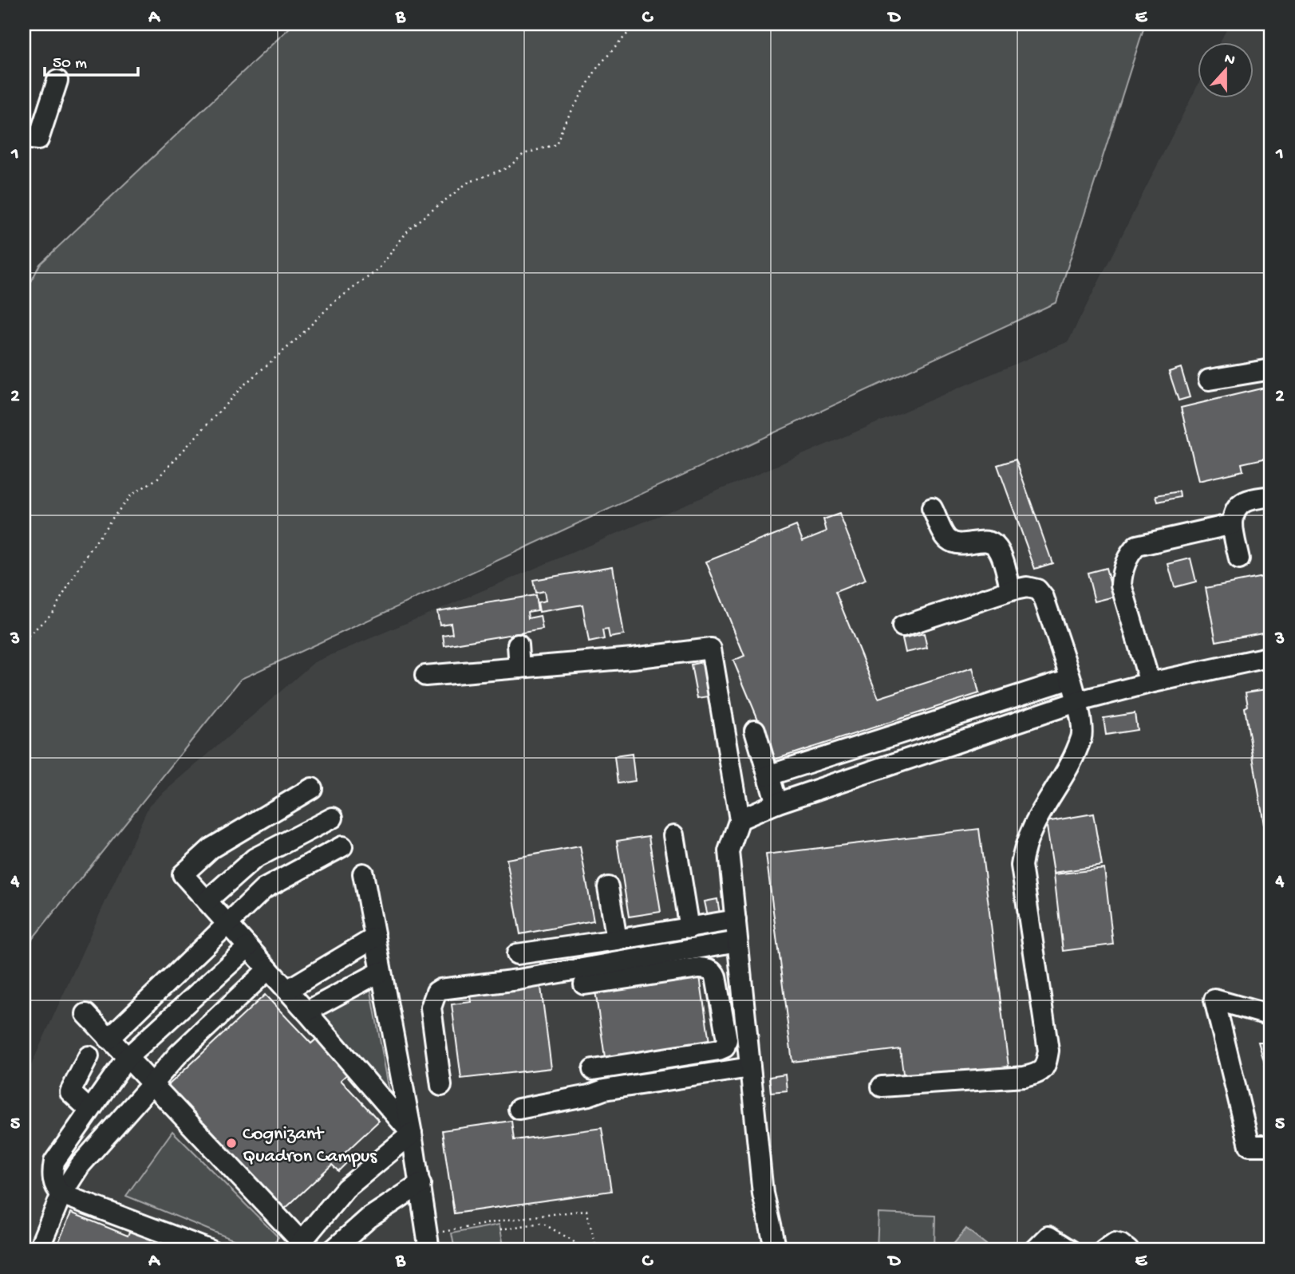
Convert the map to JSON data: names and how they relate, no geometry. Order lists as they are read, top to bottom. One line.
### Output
{"places":["Cognizant Quadron Campus"],"scale_bar":"50 m","north":"top","grid":{"columns":["A","B","C","D","E"],"rows":["1","2","3","4","5"]}}
